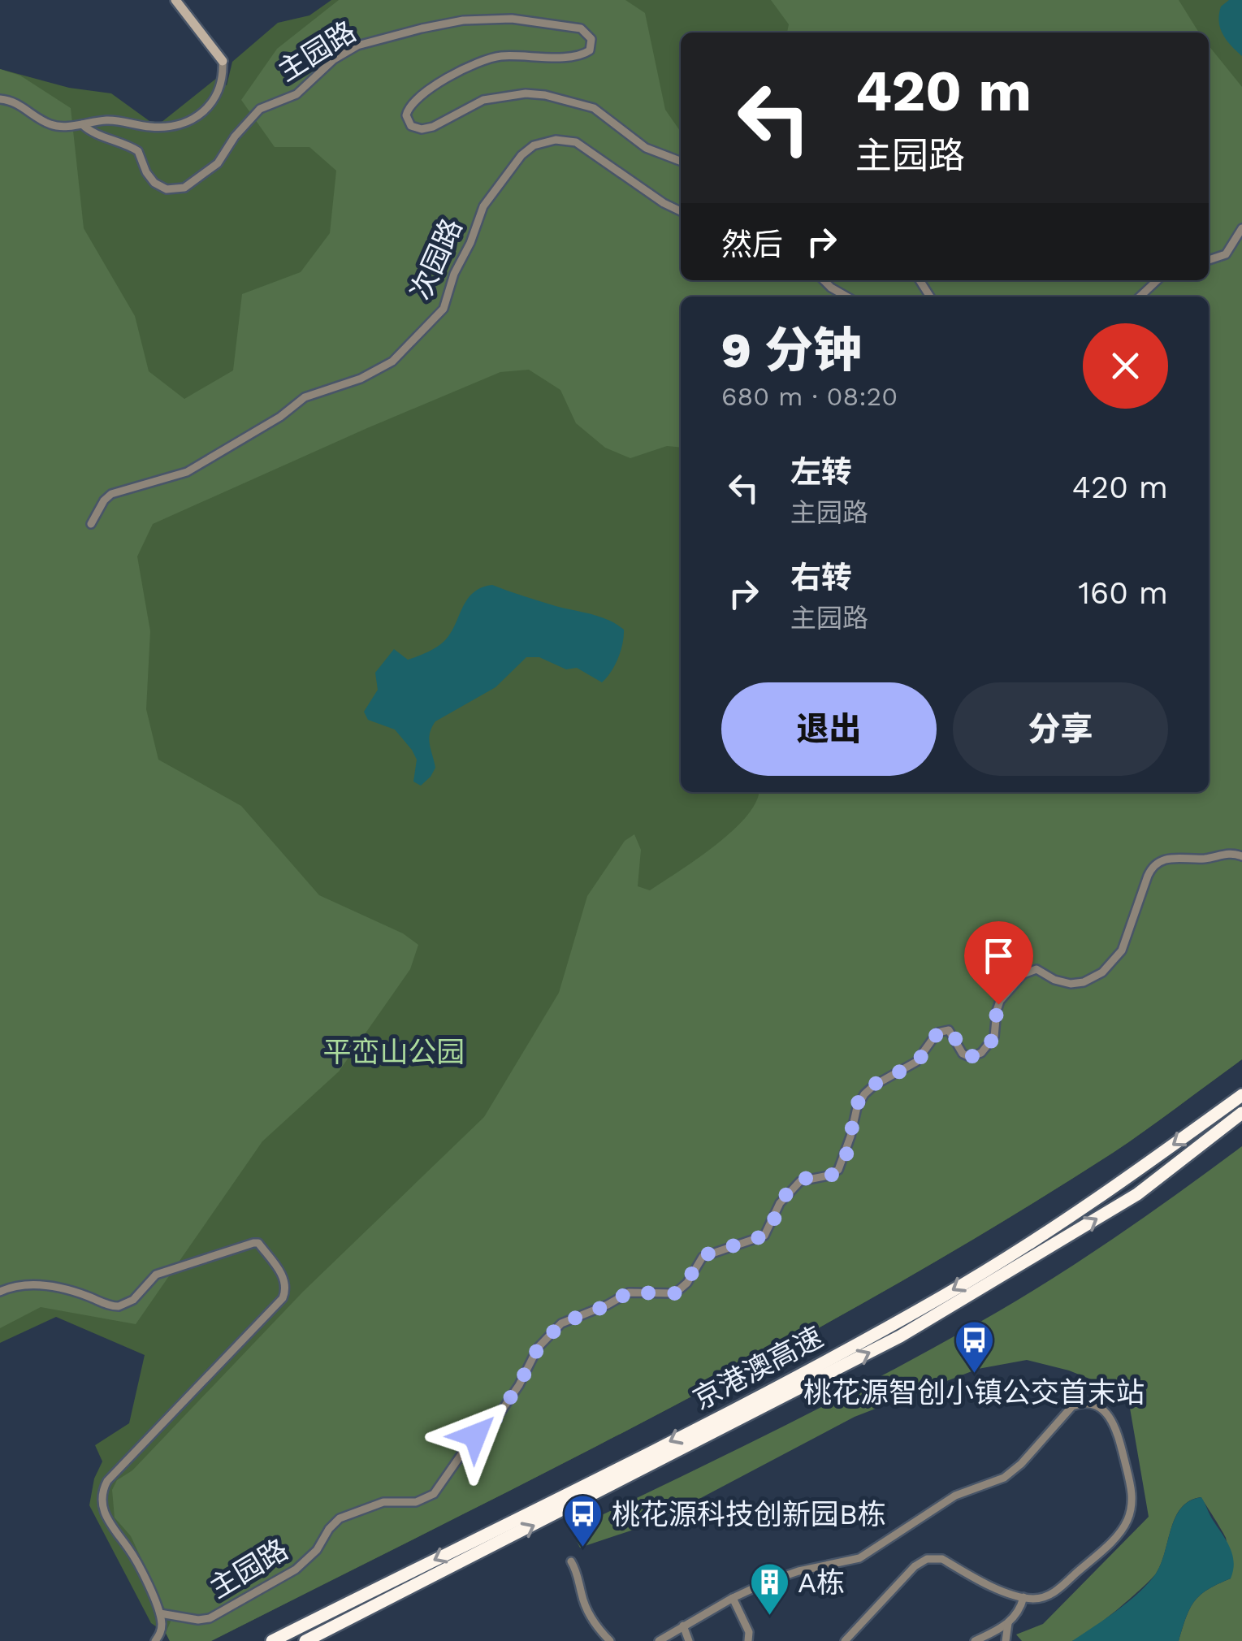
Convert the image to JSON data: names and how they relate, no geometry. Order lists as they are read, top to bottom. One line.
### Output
{"streets":{"highway":["京港澳高速"],"street":["主园路","次园路"]},"parks":["平峦山公园"],"places":{"bus stop":["桃花源智创小镇公交首末站","桃花源科技创新园B栋"],"building":["A栋"]},"page":{"turn":["420 m","主园路"],"then":"然后","heading":["9 分钟","680 m · 08:20"],"list":[{"name":"左转","note":"主园路","value":"420 m"},{"name":"右转","note":"主园路","value":"160 m"}],"buttons":["退出","分享"]}}
